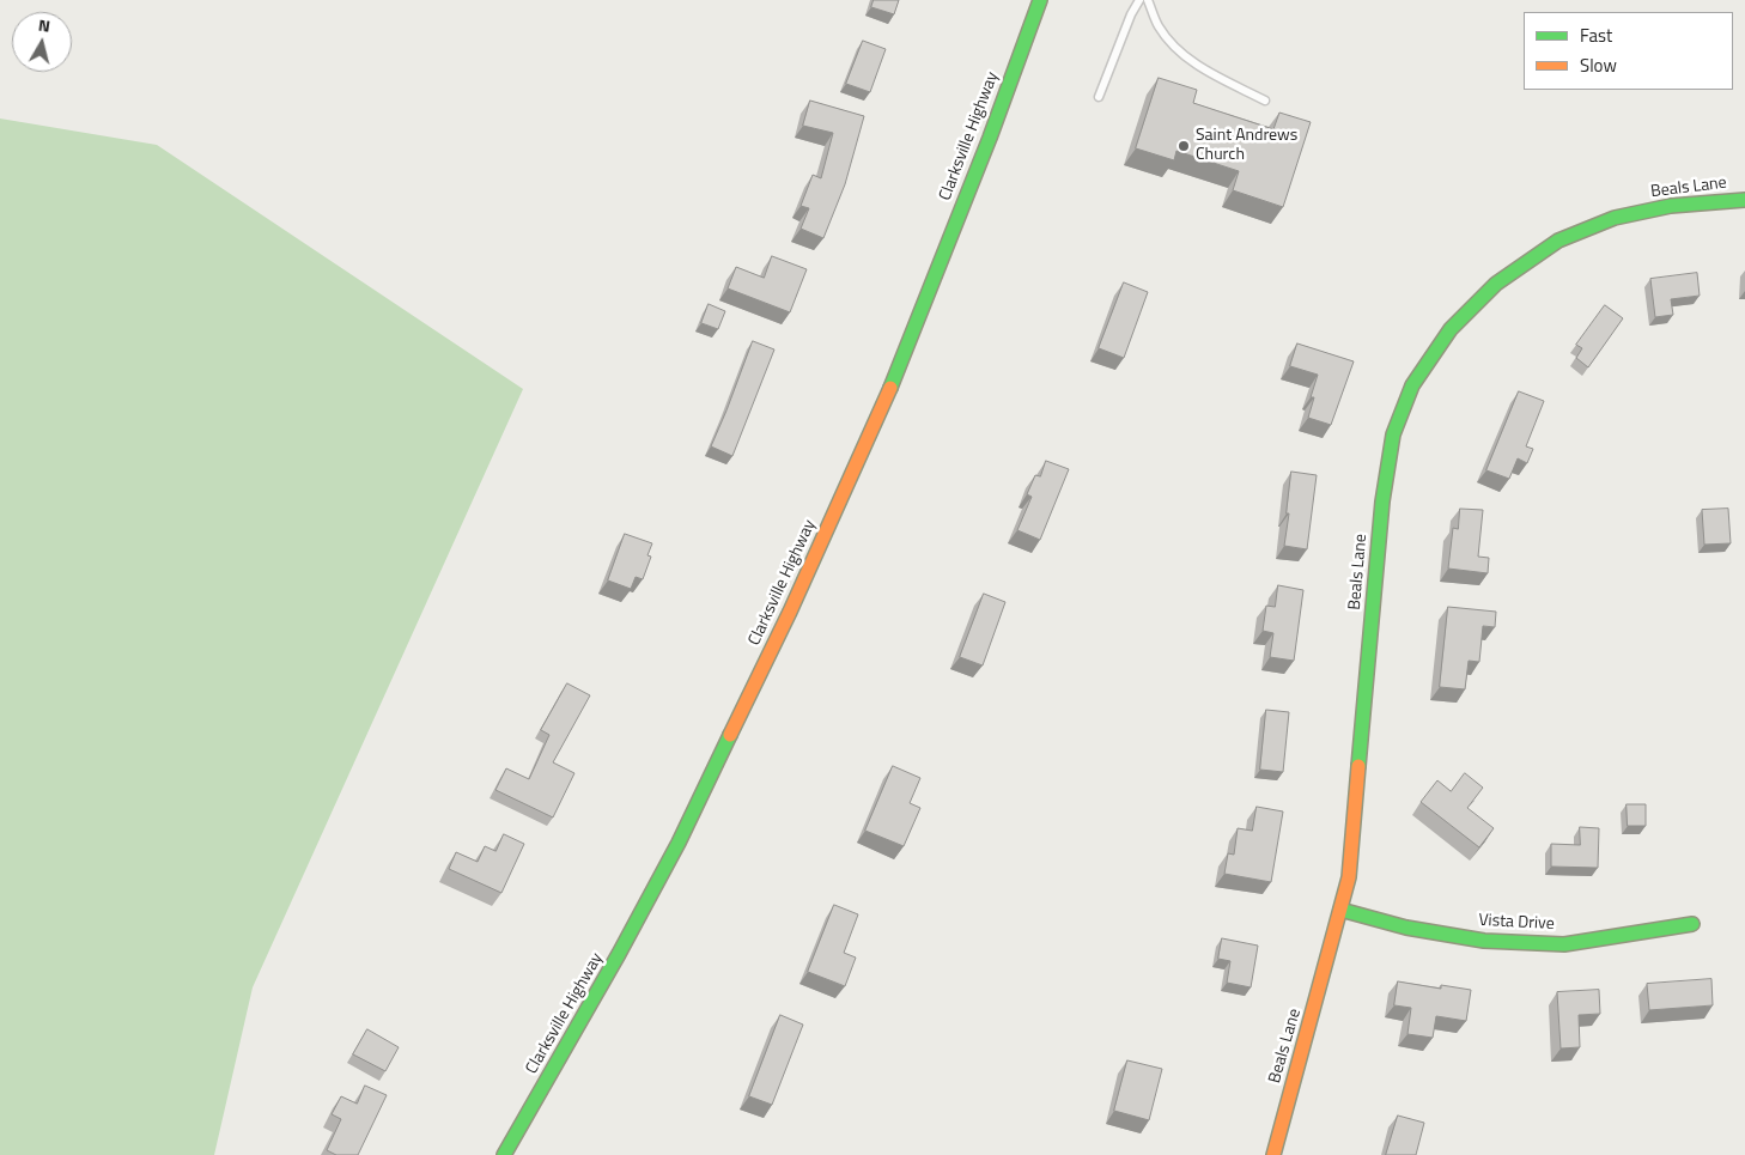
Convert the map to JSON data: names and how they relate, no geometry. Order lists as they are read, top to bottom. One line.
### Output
{"streets":{"street":["Clarksville Highway","Beals Lane","Vista Drive"]},"crossings":[["Beals Lane","Vista Drive"]],"places":["Saint Andrews Church"],"legend":["Fast","Slow"],"north":"top"}
